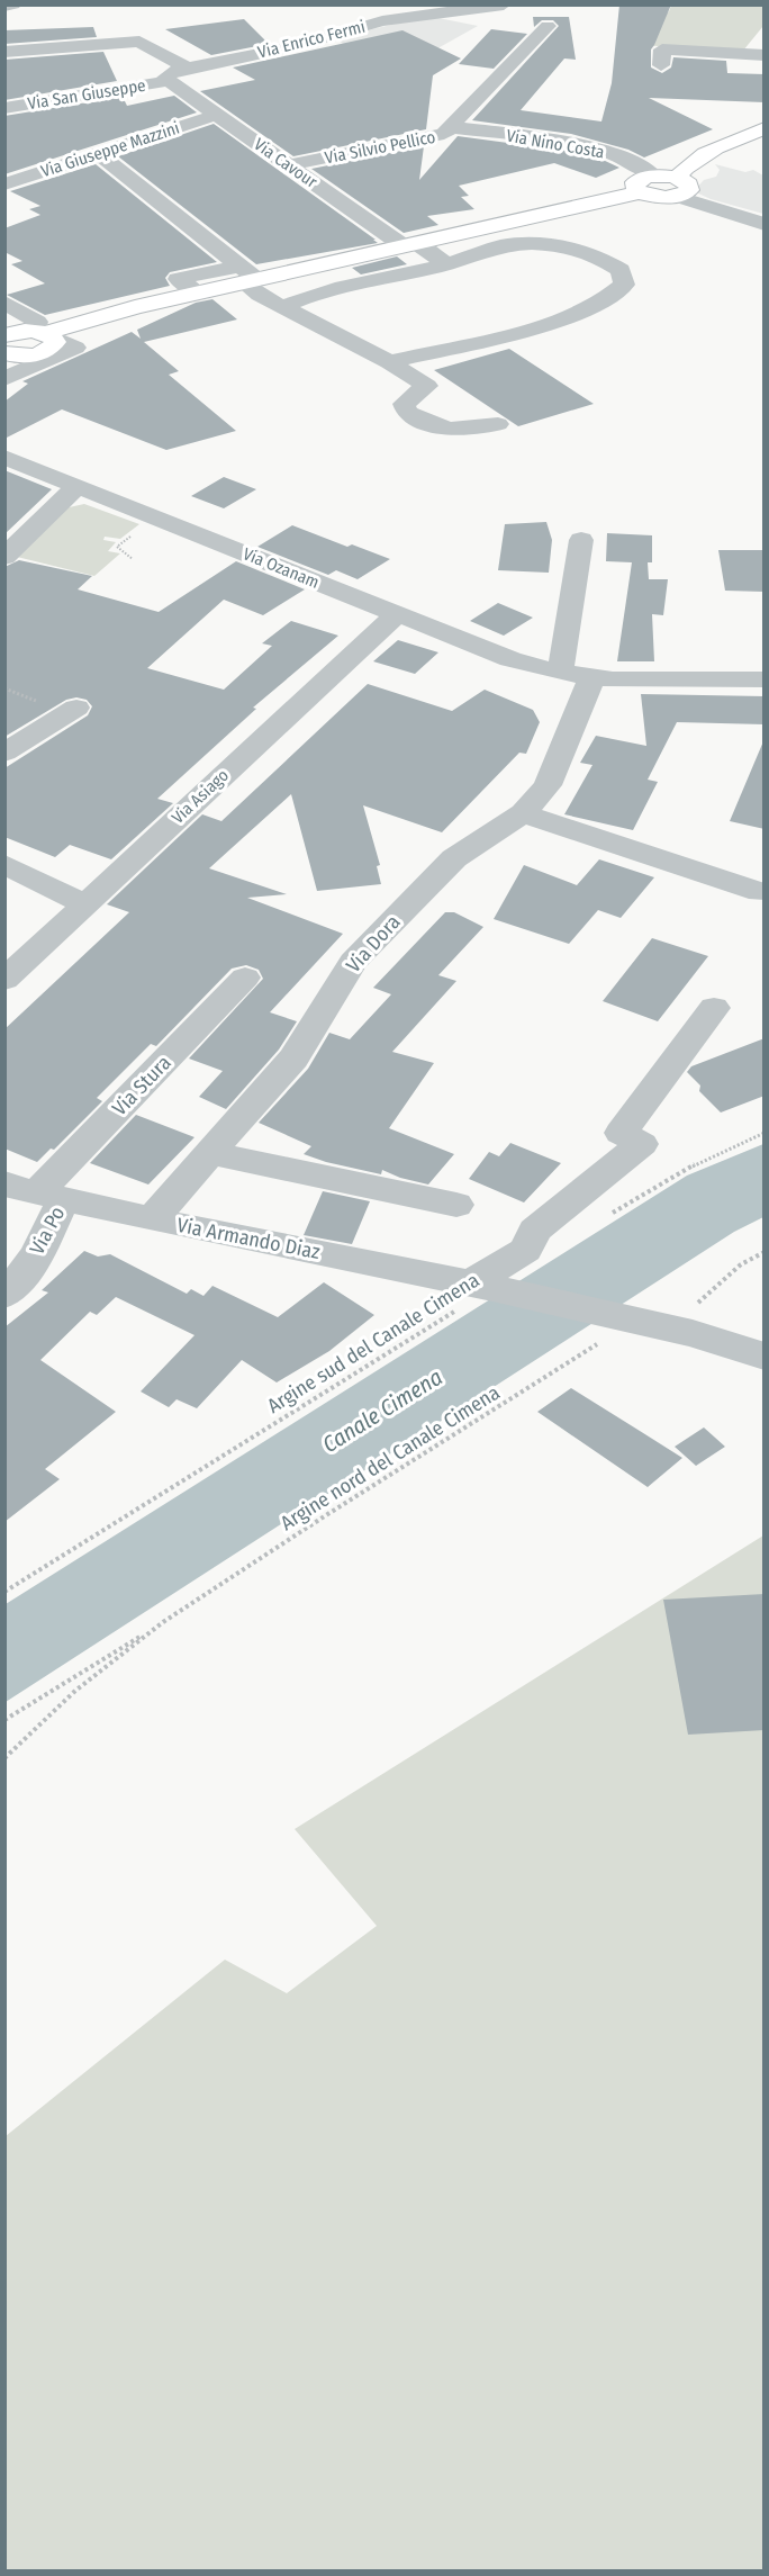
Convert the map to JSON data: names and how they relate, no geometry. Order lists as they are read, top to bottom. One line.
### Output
{"streets":{"street":["Via Enrico Fermi","Via San Giuseppe","Via Nino Costa","Via Silvio Pellico","Via Giuseppe Mazzini","Via Cavour","Via Ozanam","Via Asiago","Via Dora","Via Stura","Via Po","Via Armando Diaz"],"path":["Argine sud del Canale Cimena","Argine nord del Canale Cimena"]},"crossings":[["Via Enrico Fermi","Via San Giuseppe"],["Via Enrico Fermi","Via Cavour"],["Via San Giuseppe","Via Cavour"],["Via Nino Costa","Via Silvio Pellico"],["Via Silvio Pellico","Via Cavour"],["Via Giuseppe Mazzini","Via Cavour"],["Via Ozanam","Via Asiago"],["Via Ozanam","Via Dora"],["Via Dora","Via Armando Diaz"],["Via Stura","Via Po"],["Via Stura","Via Armando Diaz"],["Via Po","Via Armando Diaz"],["Via Armando Diaz","Argine sud del Canale Cimena"],["Via Armando Diaz","Argine nord del Canale Cimena"]],"water":["Canale Cimena"]}
